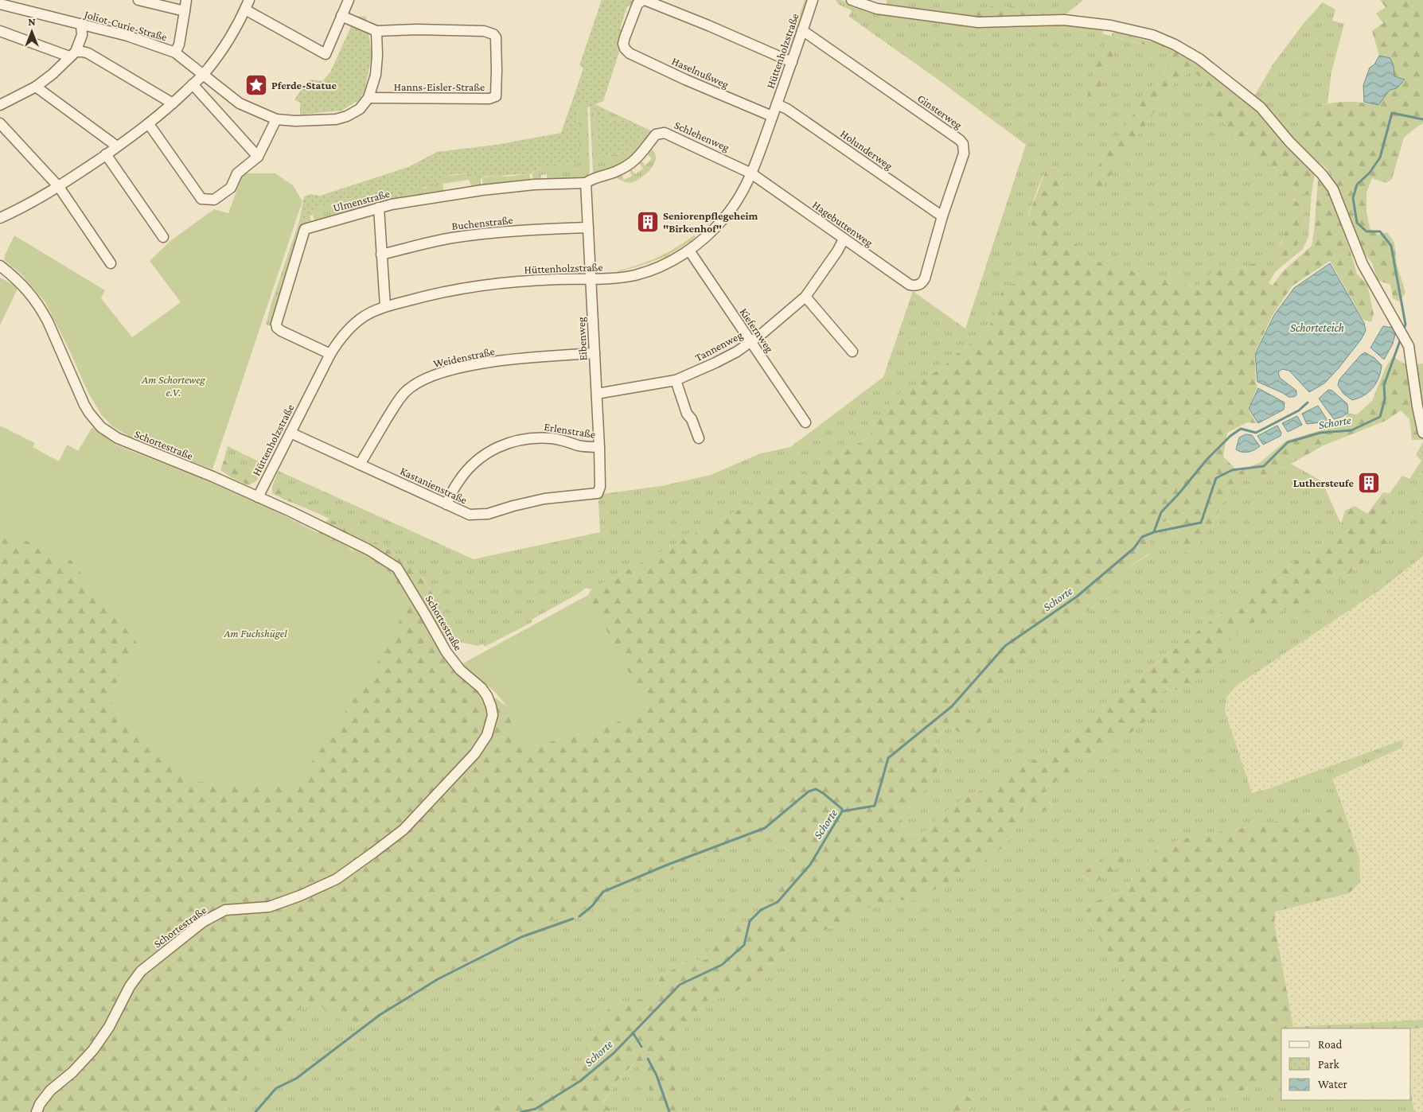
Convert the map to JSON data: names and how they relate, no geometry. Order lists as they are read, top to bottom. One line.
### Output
{"streets":{"street":["Joliot-Curie-Straße","Hüttenholzstraße","Haselnußweg","Hanns-Eisler-Straße","Ginsterweg","Schlehenweg","Holunderweg","Ulmenstraße","Buchenstraße","Hagebuttenweg","Kiefernweg","Eibenweg","Tannenweg","Weidenstraße","Erlenstraße","Schortestraße","Kastanienstraße"]},"crossings":[["Hüttenholzstraße","Haselnußweg"],["Hüttenholzstraße","Ginsterweg"],["Hüttenholzstraße","Schlehenweg"],["Hüttenholzstraße","Holunderweg"],["Hüttenholzstraße","Ulmenstraße"],["Hüttenholzstraße","Hagebuttenweg"],["Hüttenholzstraße","Kiefernweg"],["Hüttenholzstraße","Eibenweg"],["Hüttenholzstraße","Schortestraße"],["Hüttenholzstraße","Kastanienstraße"],["Ginsterweg","Holunderweg"],["Ginsterweg","Hagebuttenweg"],["Schlehenweg","Ulmenstraße"],["Schlehenweg","Hagebuttenweg"],["Schlehenweg","Eibenweg"],["Ulmenstraße","Eibenweg"],["Buchenstraße","Eibenweg"],["Hagebuttenweg","Tannenweg"],["Kiefernweg","Tannenweg"],["Eibenweg","Tannenweg"],["Eibenweg","Weidenstraße"],["Eibenweg","Erlenstraße"],["Eibenweg","Kastanienstraße"],["Weidenstraße","Kastanienstraße"],["Erlenstraße","Kastanienstraße"]],"water":["Schorteteich","Schorte"],"parks":["Am Schorteweg e.V.","Am Fuchshügel"],"places":{"place":["Pferde-Statue"],"building":["Seniorenpflegeheim \"Birkenhof\"","Luthersteufe"]},"legend":["Road","Park","Water"],"north":"top"}
